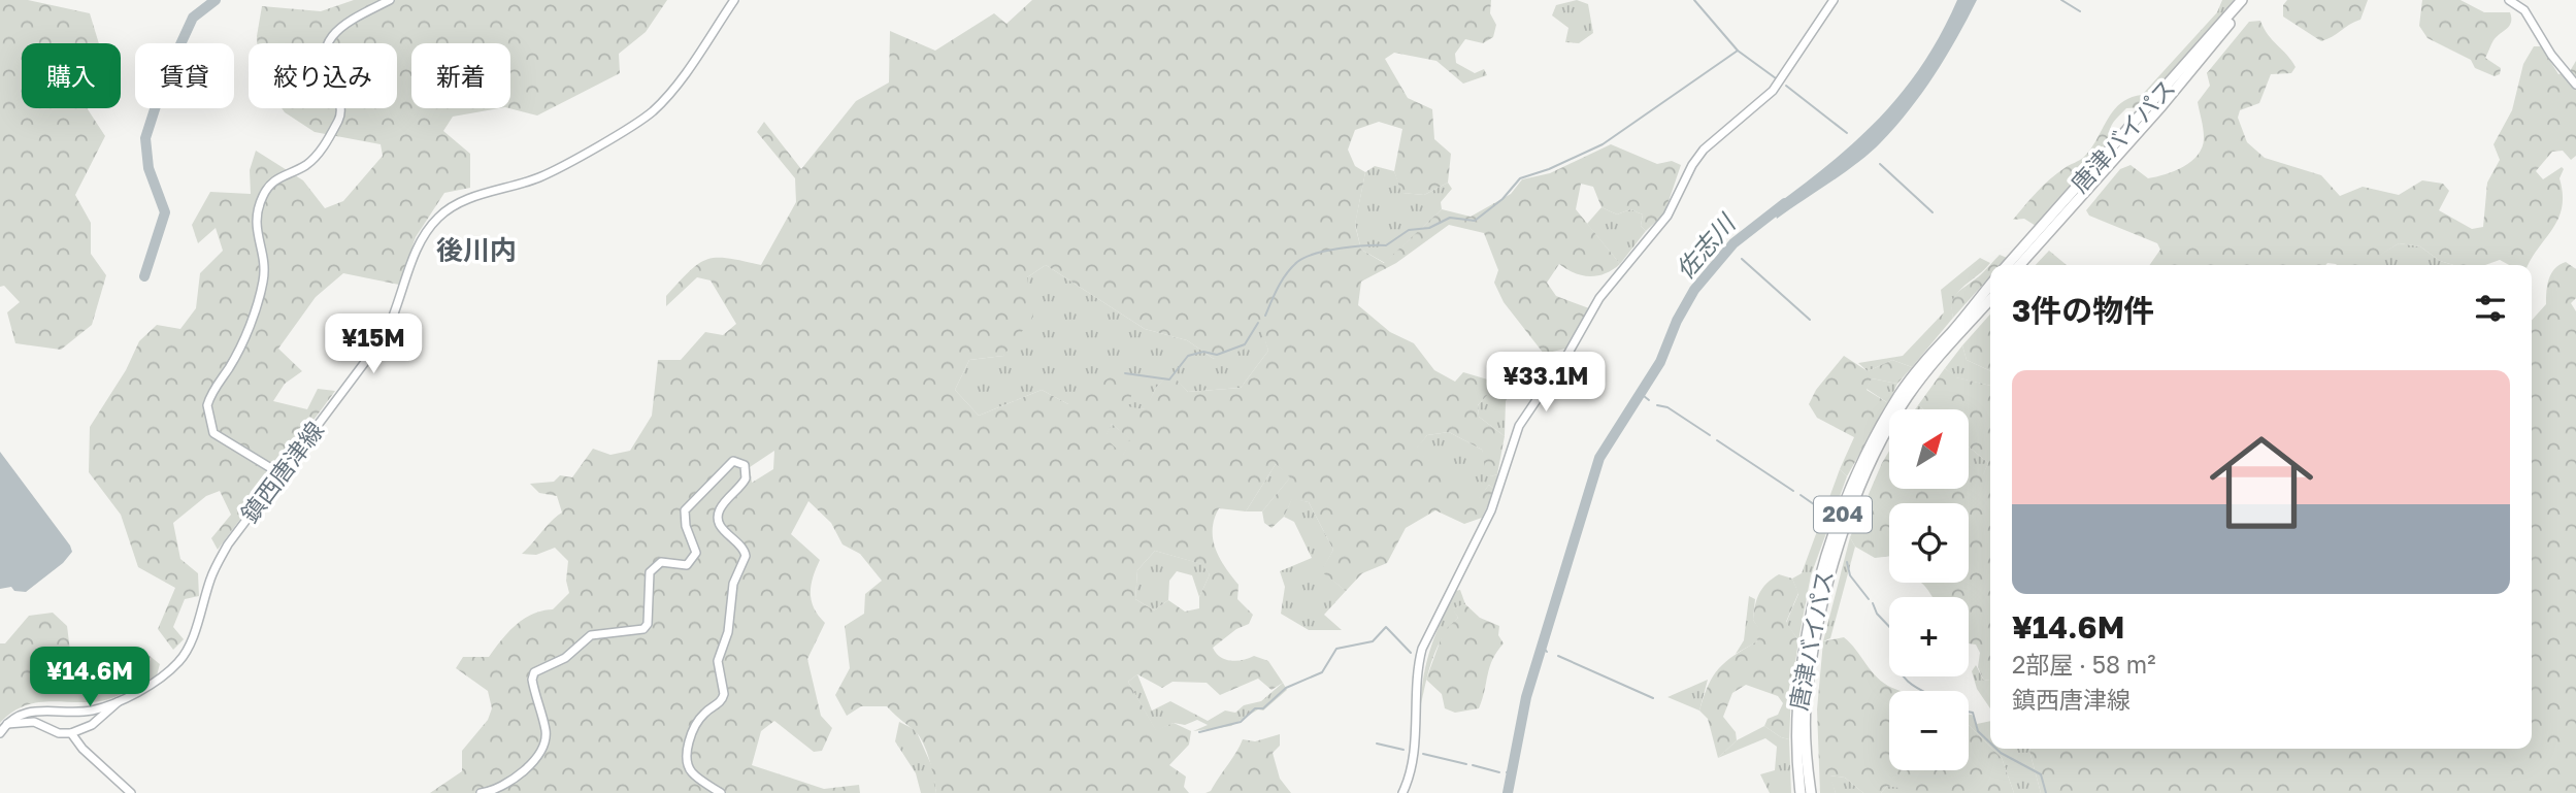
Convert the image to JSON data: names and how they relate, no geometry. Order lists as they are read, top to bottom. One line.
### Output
{"streets":{"highway":["唐津バイパス","204"],"street":["鎮西唐津線"]},"districts":["後川内"],"water":["佐志川"],"north":"top right","page":{"chip":["購入","賃貸","絞り込み","新着"],"heading":"3件の物件","price":["¥15M","¥33.1M","¥14.6M"],"list":[{"name":"¥14.6M","note":"2部屋 · 58 m² · 鎮西唐津線"}],"map_buttons":["+","−"]}}
